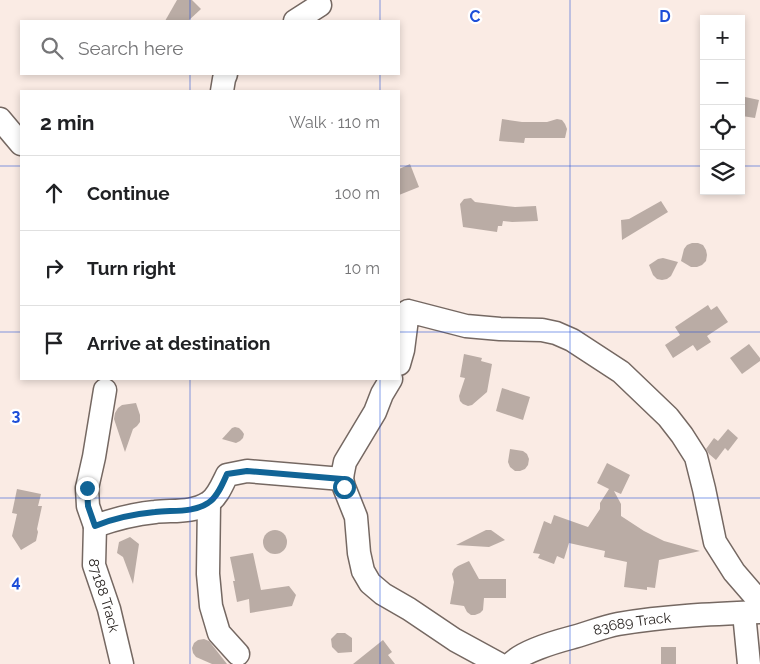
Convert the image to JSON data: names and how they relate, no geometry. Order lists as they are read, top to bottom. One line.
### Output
{"streets":{"street":["87188 Track","83689 Track"]},"page":{"map_buttons":["+","−"],"search":"Search here","heading":["2 min","Walk · 110 m"],"list":[["Continue","100 m"],["Turn right","10 m"],"Arrive at destination"]},"grid":{"columns":["C","D"],"rows":["3","4"]}}
